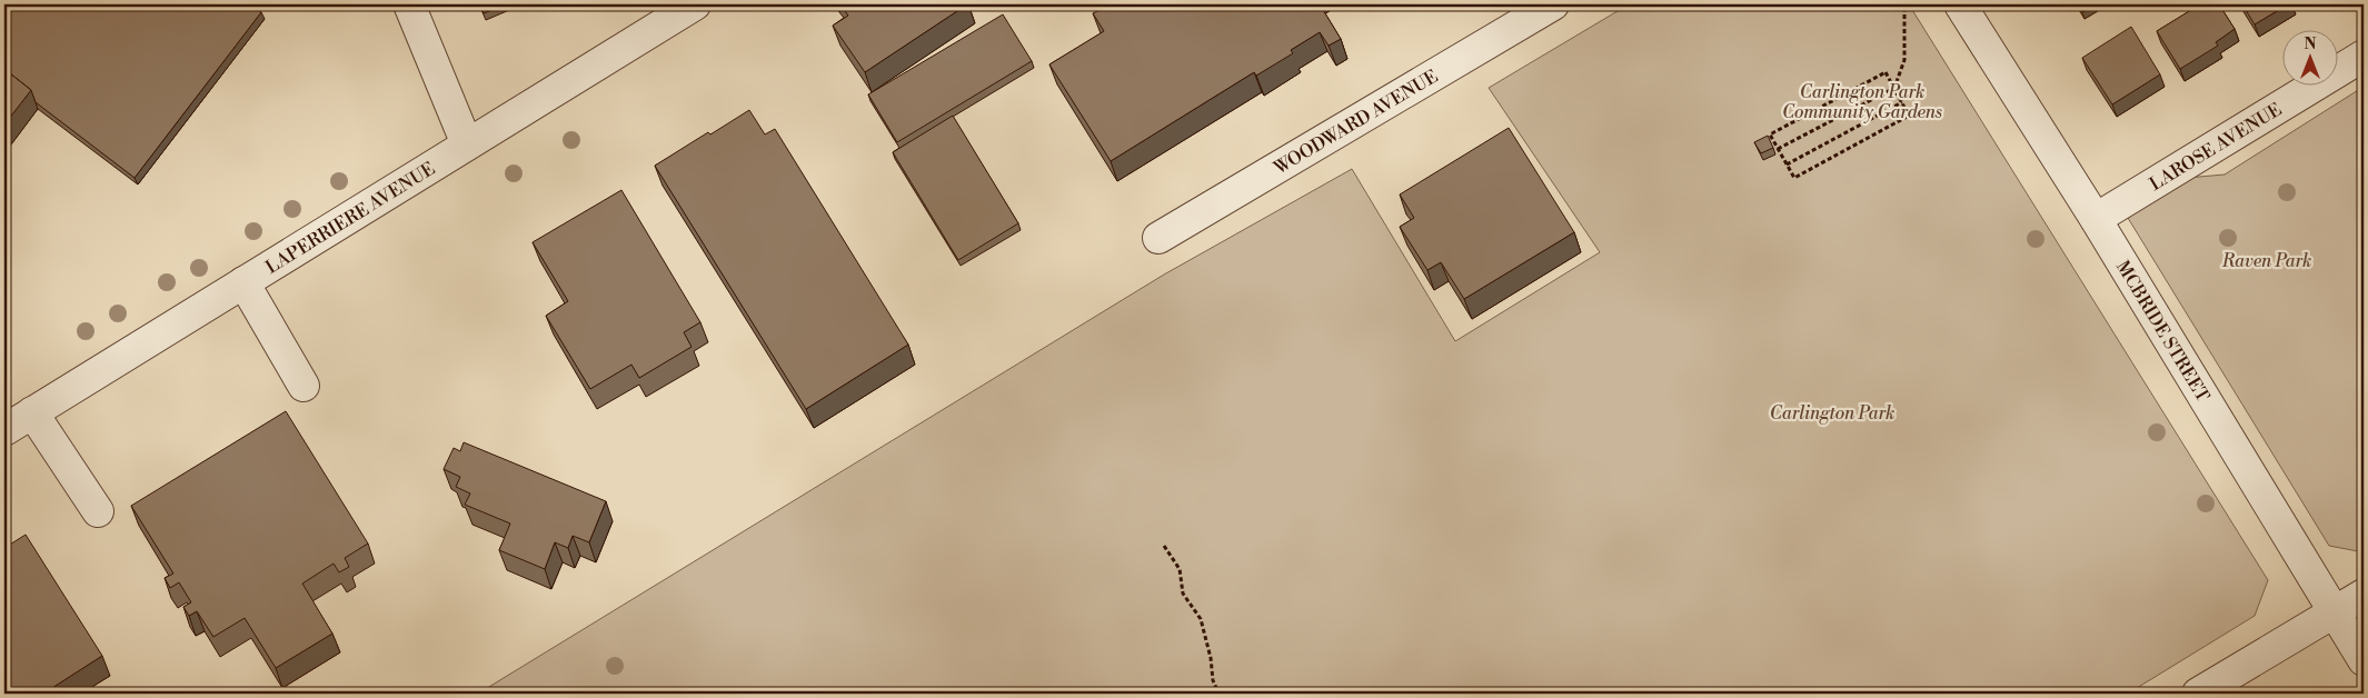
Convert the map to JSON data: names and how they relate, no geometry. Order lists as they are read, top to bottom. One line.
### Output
{"streets":{"street":["WOODWARD AVENUE","LAROSE AVENUE","LAPERRIERE AVENUE","MCBRIDE STREET"]},"crossings":[["LAROSE AVENUE","MCBRIDE STREET"]],"parks":["Carlington Park Community Gardens","Raven Park","Carlington Park"],"north":"top"}
